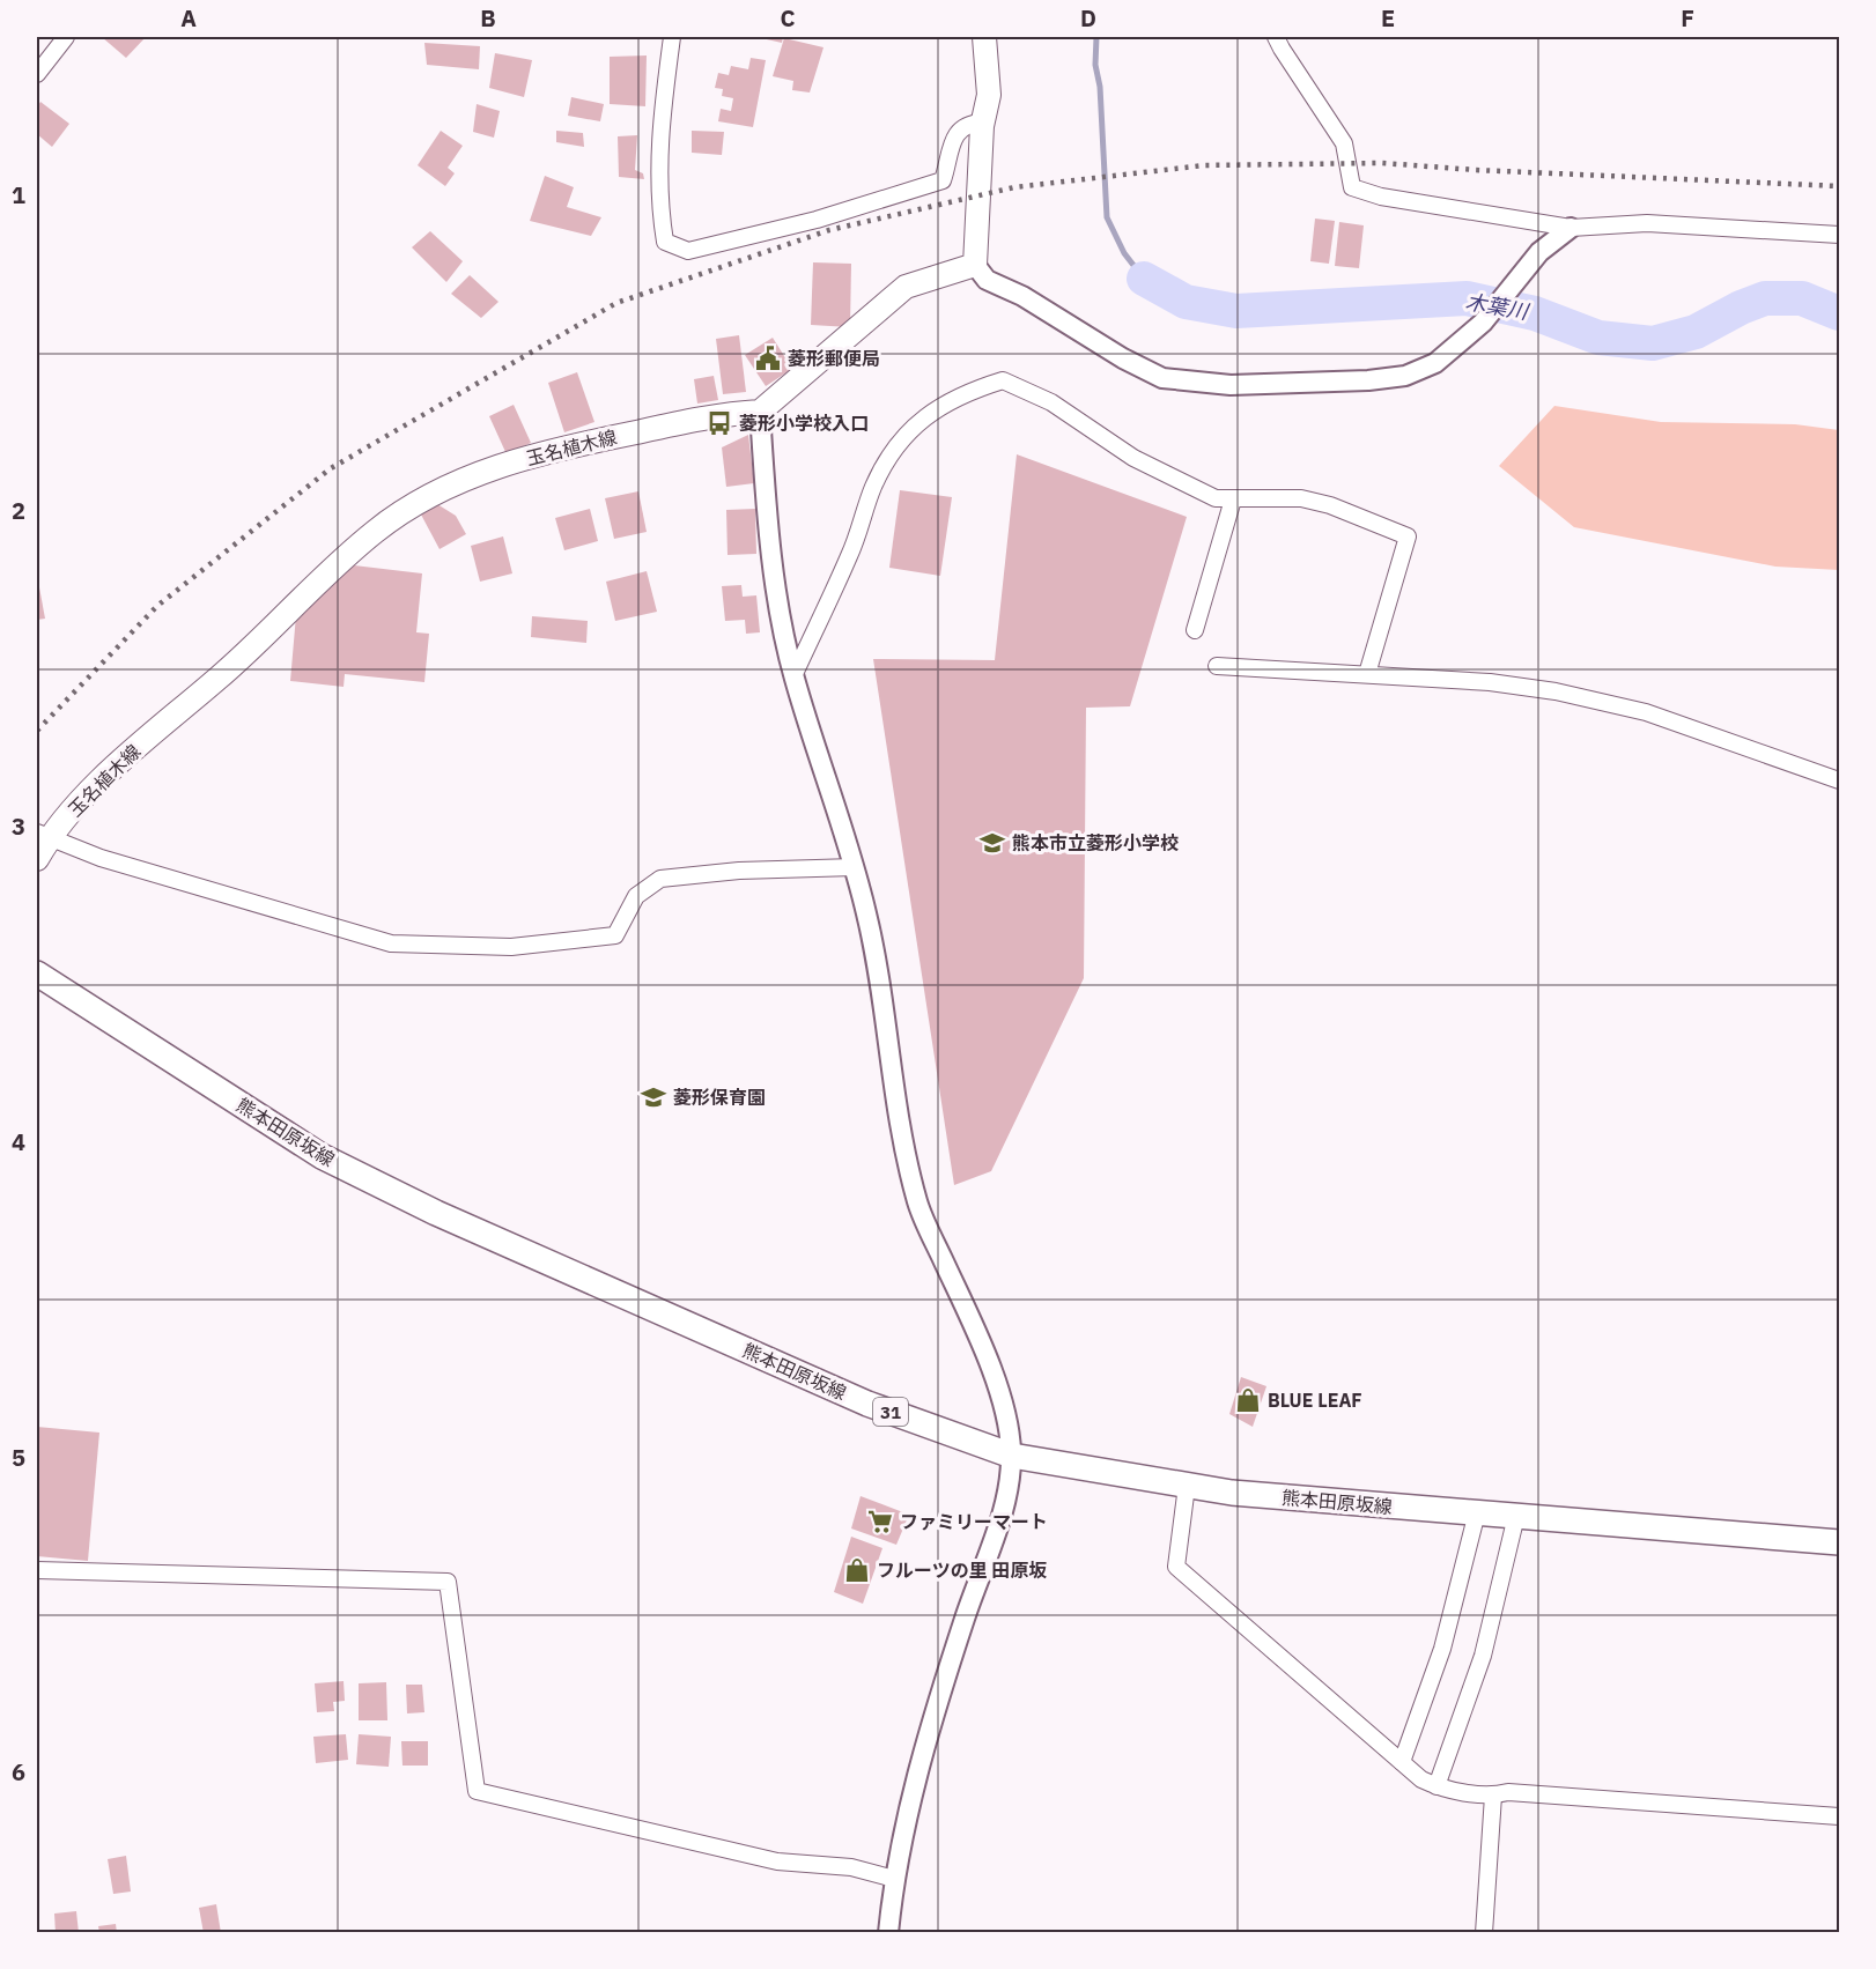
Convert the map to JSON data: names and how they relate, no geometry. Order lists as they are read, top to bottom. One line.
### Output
{"streets":{"main road":["玉名植木線","熊本田原坂線","31"]},"water":["木葉川"],"places":{"public building":["菱形郵便局"],"bus stop":["菱形小学校入口"],"school or university":["熊本市立菱形小学校","菱形保育園"],"shop":["BLUE LEAF","フルーツの里 田原坂"],"supermarket":["ファミリーマート"]},"grid":{"columns":["A","B","C","D","E","F"],"rows":["1","2","3","4","5","6"]}}
